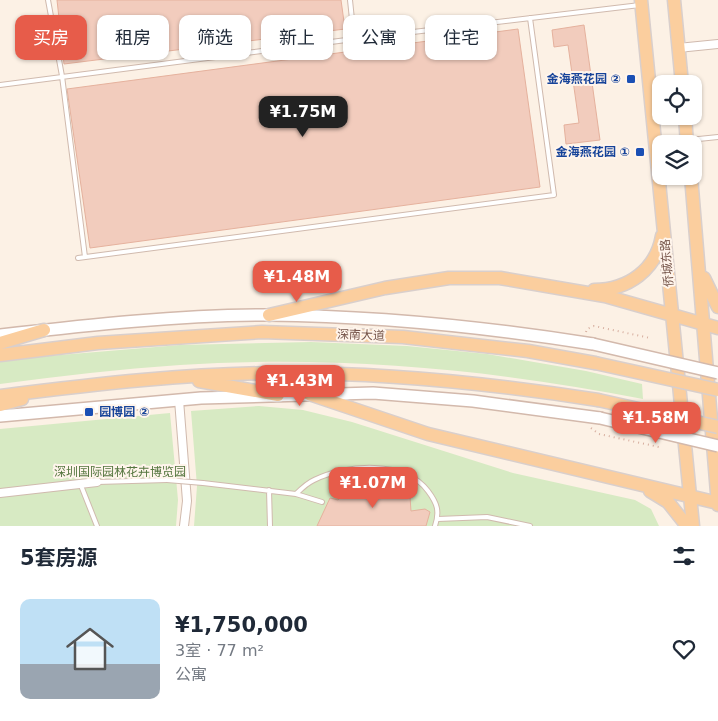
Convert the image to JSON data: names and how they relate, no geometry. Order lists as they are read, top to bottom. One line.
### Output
{"streets":{"main road":["侨城东路","深南大道"]},"parks":["深圳国际园林花卉博览园"],"places":{"transit":["金海燕花园 ②","金海燕花园 ①","园博园 ②"]},"page":{"chip":["买房","租房","筛选","新上","公寓","住宅"],"price":["¥1.75M","¥1.48M","¥1.43M","¥1.58M","¥1.07M"],"heading":"5套房源","list":[{"name":"¥1,750,000","note":"3室 · 77 m² · 公寓"}]}}
